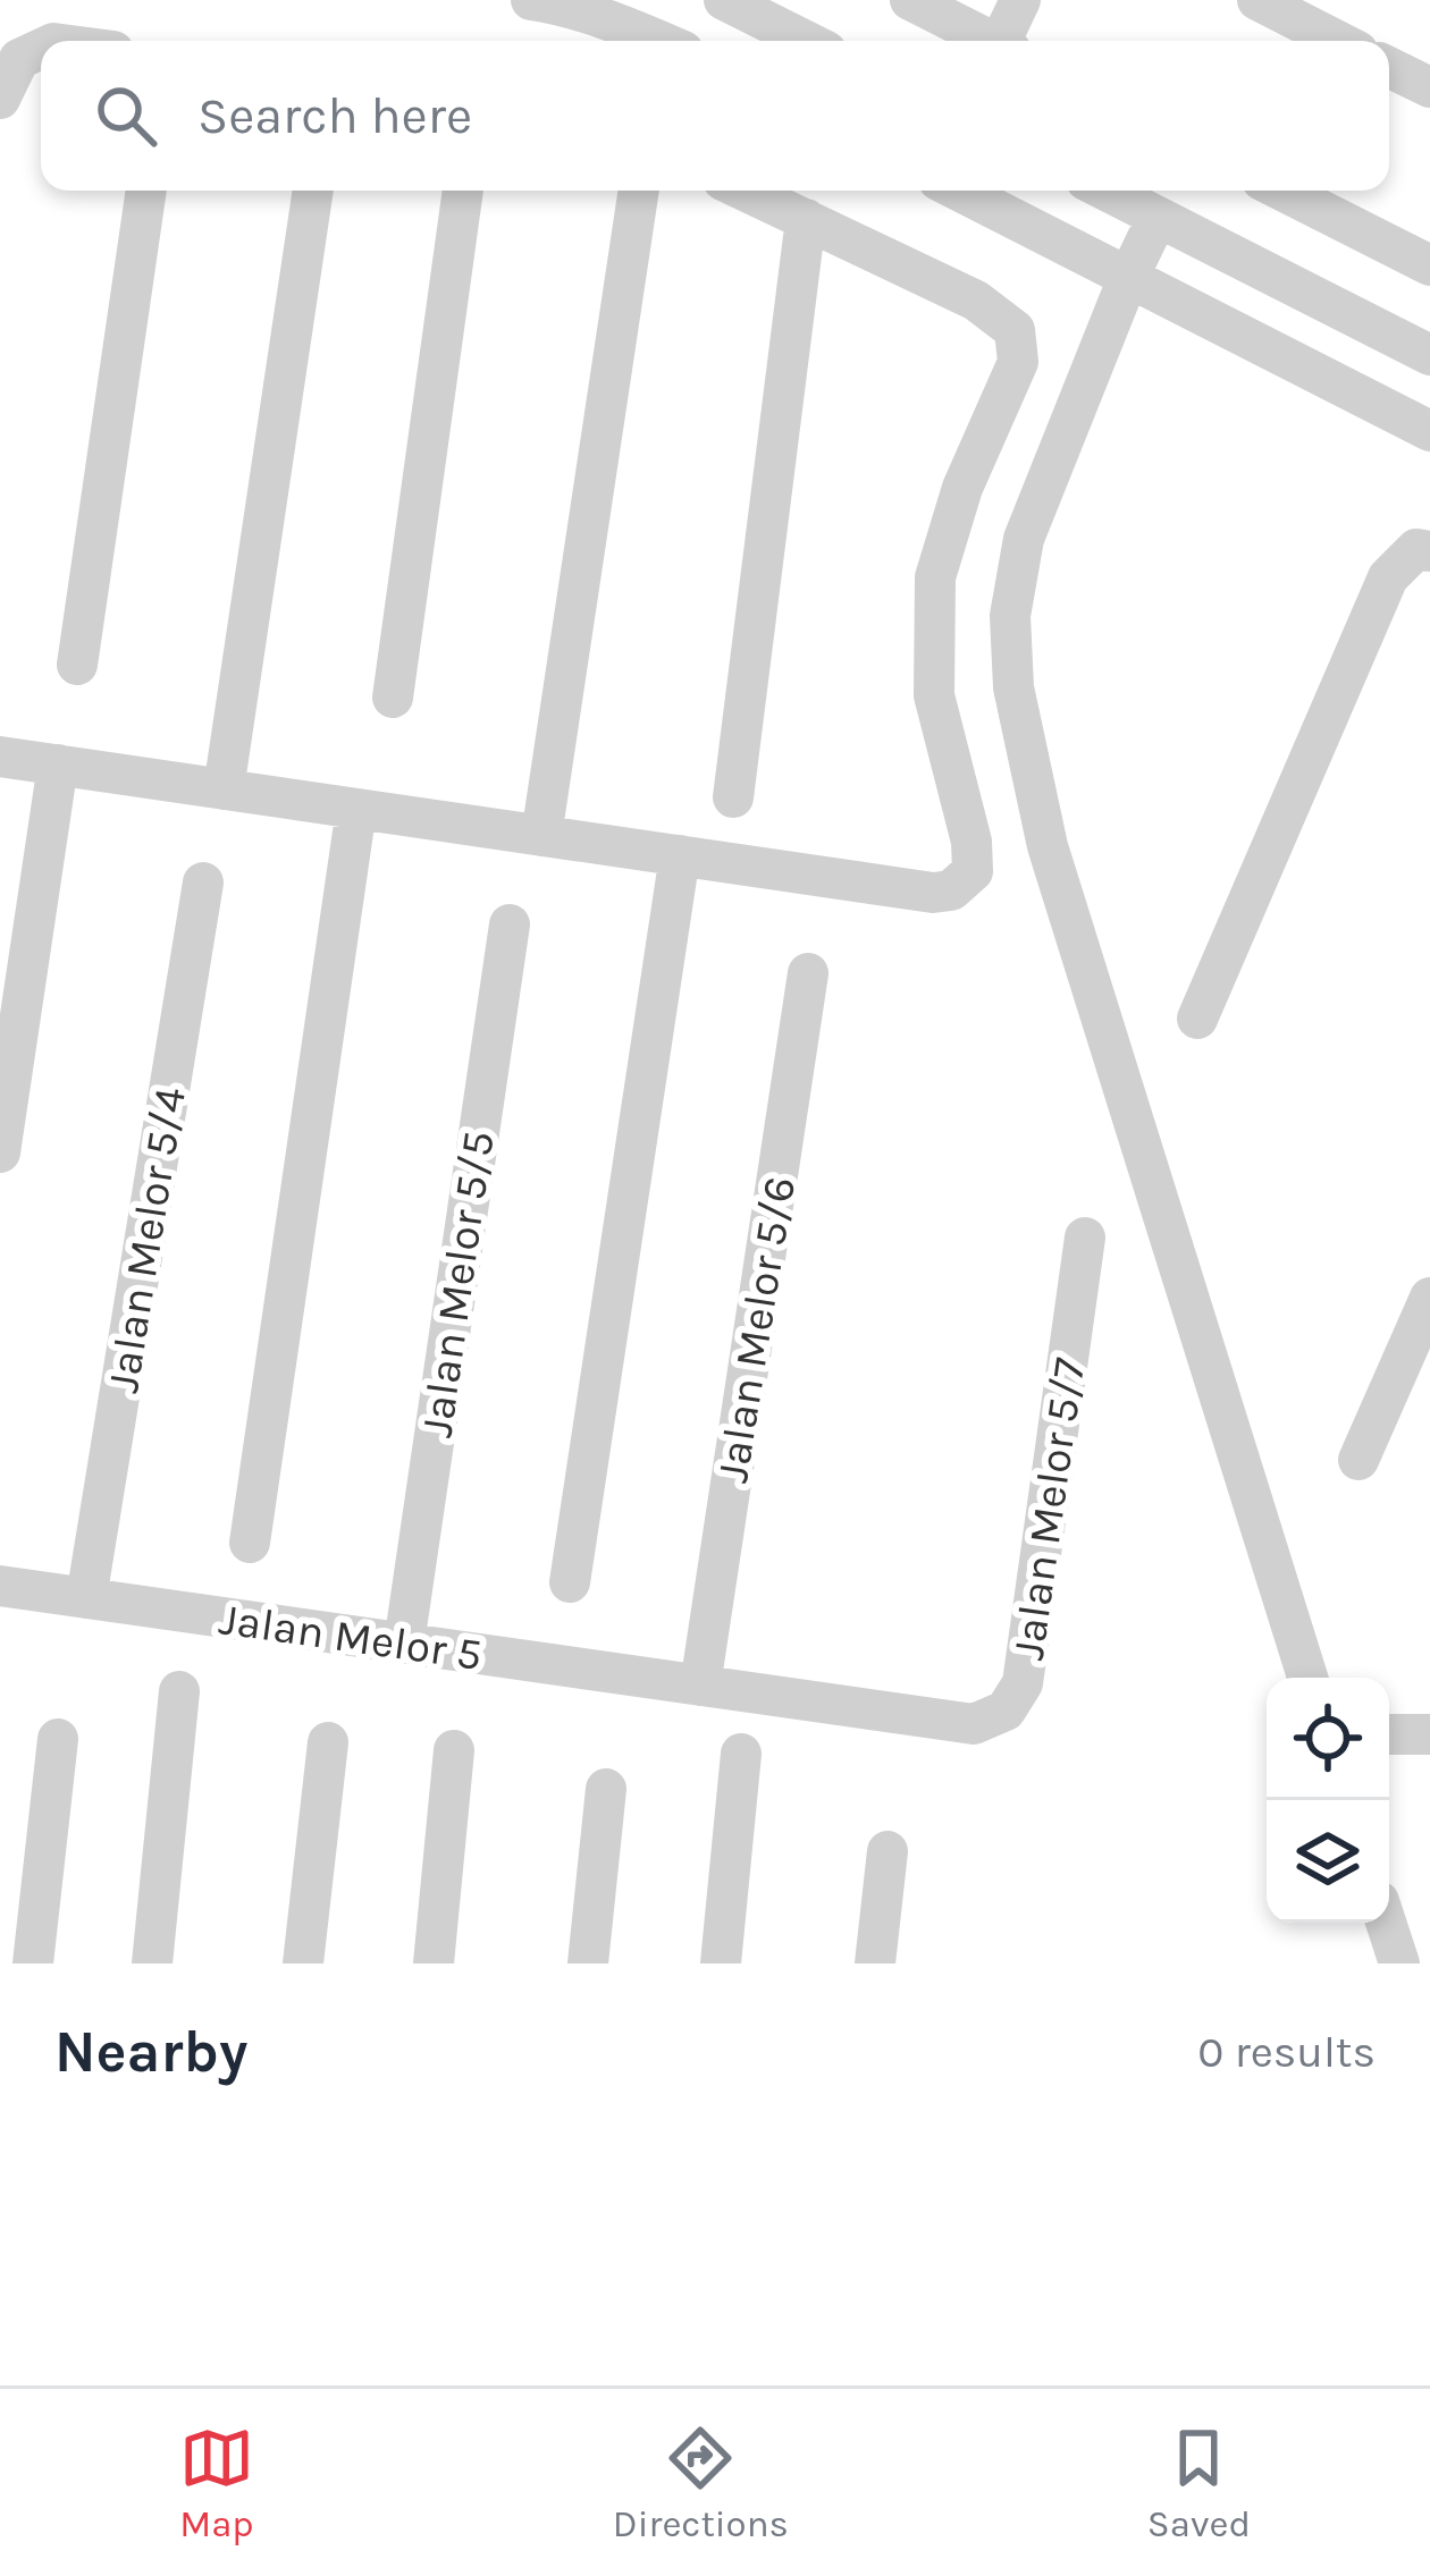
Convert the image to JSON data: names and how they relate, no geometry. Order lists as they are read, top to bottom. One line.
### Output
{"streets":{"street":["Jalan Melor 5/4","Jalan Melor 5/5","Jalan Melor 5/6","Jalan Melor 5/7","Jalan Melor 5"]},"crossings":[["Jalan Melor 5/4","Jalan Melor 5"],["Jalan Melor 5/5","Jalan Melor 5"],["Jalan Melor 5/6","Jalan Melor 5/7"],["Jalan Melor 5/6","Jalan Melor 5"],["Jalan Melor 5/7","Jalan Melor 5"]],"page":{"search":"Search here","heading":["Nearby","0 results"],"nav":["Map","Directions","Saved"]}}
